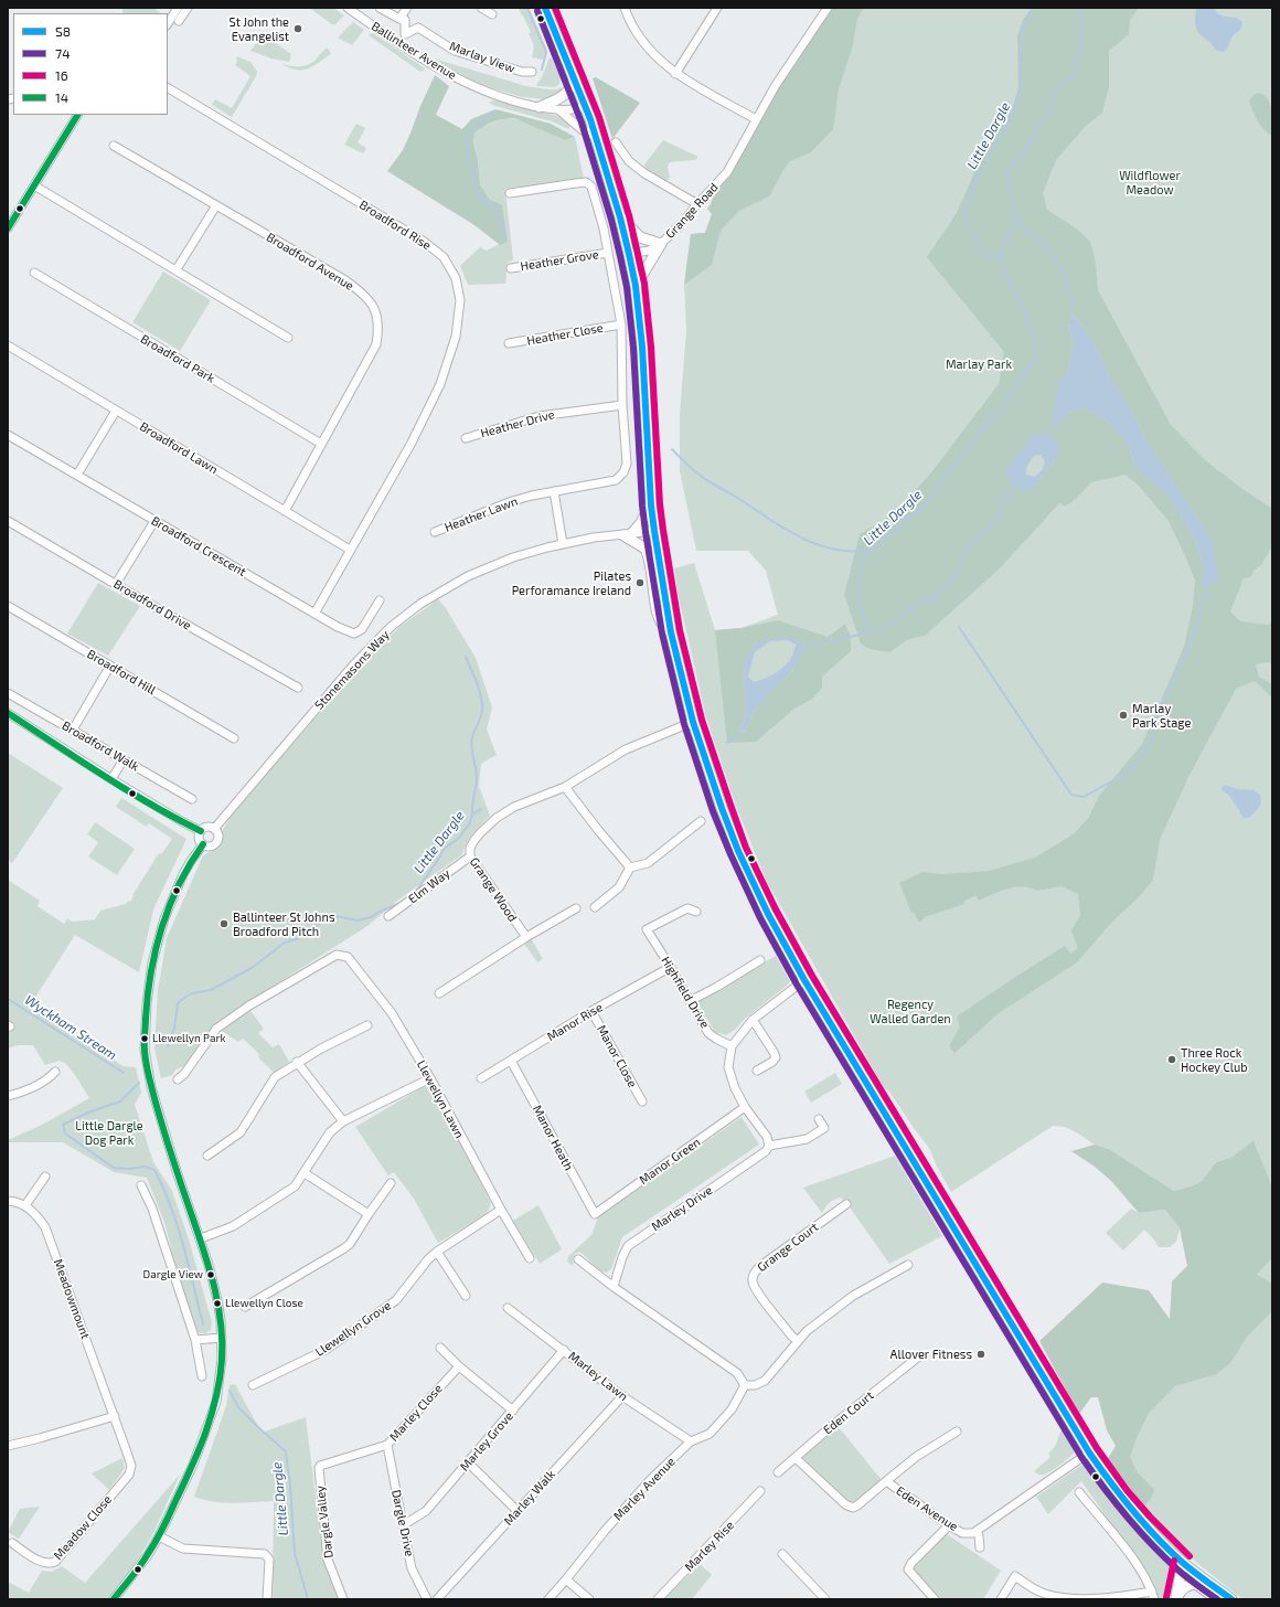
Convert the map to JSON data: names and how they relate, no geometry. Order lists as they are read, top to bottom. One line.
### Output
{"streets":{"street":["Ballinteer Avenue","Marlay View","Grange Road","Broadford Rise","Heather Grove","Broadford Avenue","Heather Close","Broadford Park","Heather Drive","Broadford Lawn","Heather Lawn","Broadford Crescent","Broadford Drive","Stonemasons Way","Broadford Hill","Broadford Walk","Elm Way","Grange Wood","Highfield Drive","Manor Rise","Manor Close","Llewellyn Lawn","Manor Heath","Manor Green","Marley Drive","Grange Court","Meadowmount","Llewellyn Grove","Marley Lawn","Marley Close","Eden Court","Marley Grove","Marley Avenue","Marley Walk","Eden Avenue","Dargle Valley","Dargle Drive","Meadow Close","Marley Rise"]},"crossings":[["Broadford Rise","Broadford Lawn"],["Broadford Rise","Broadford Crescent"],["Broadford Avenue","Broadford Park"],["Broadford Avenue","Broadford Lawn"],["Heather Drive","Heather Lawn"],["Elm Way","Grange Wood"],["Highfield Drive","Manor Rise"],["Manor Rise","Manor Close"],["Manor Rise","Manor Heath"],["Llewellyn Lawn","Llewellyn Grove"],["Manor Heath","Manor Green"],["Meadowmount","Meadow Close"],["Marley Lawn","Marley Grove"],["Marley Lawn","Marley Avenue"],["Marley Lawn","Marley Walk"],["Marley Close","Dargle Valley"],["Marley Close","Dargle Drive"],["Eden Court","Eden Avenue"],["Marley Grove","Dargle Drive"]],"water":["Little Dargle","Wyckham Stream"],"parks":["Wildflower Meadow","Marlay Park","Regency Walled Garden","Little Dargle Dog Park"],"places":["St John the Evangelist","Pilates Perforamance Ireland","Marlay Park Stage","Ballinteer St Johns Broadford Pitch","Llewellyn Park","Three Rock Hockey Club","Dargle View","Llewellyn Close","Allover Fitness"],"lines":["transit line S8","transit line 16","transit line 74","transit line 14"],"legend":["S8","74","16","14"]}
